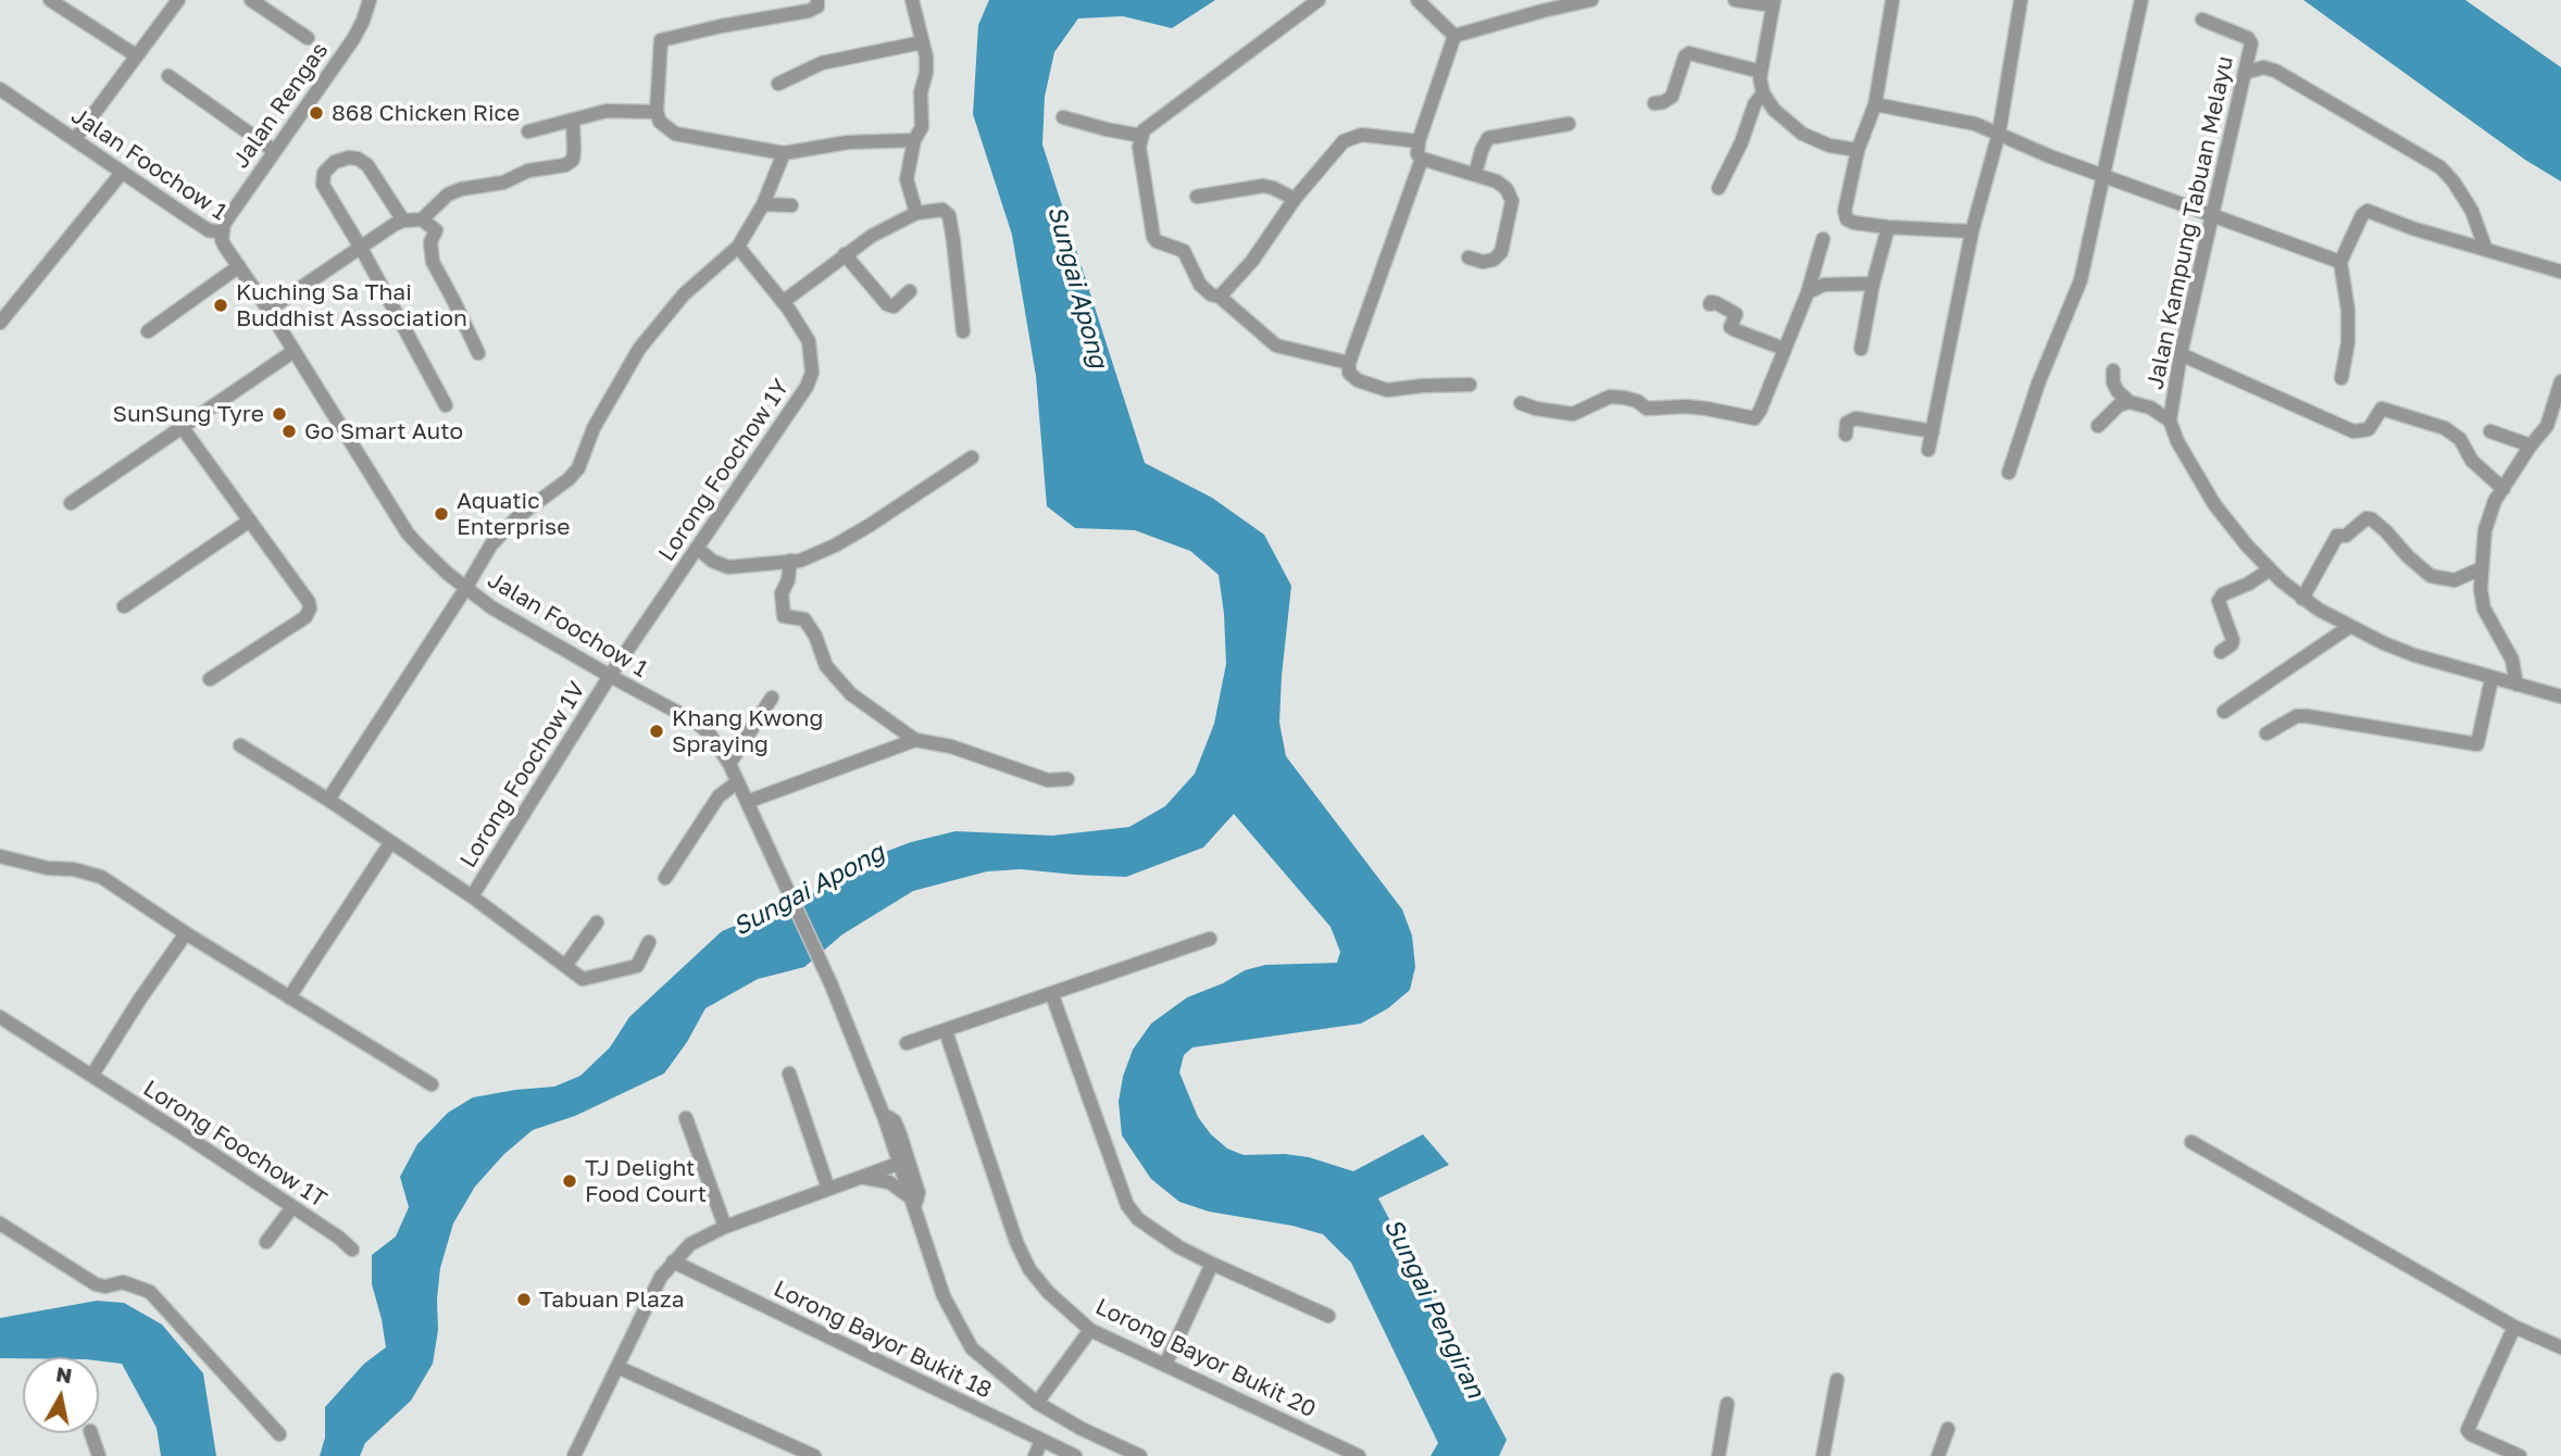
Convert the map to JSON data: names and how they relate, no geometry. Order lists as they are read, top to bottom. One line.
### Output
{"streets":{"street":["Jalan Rengas","Jalan Foochow 1","Jalan Kampung Tabuan Melayu","Lorong Foochow 1Y","Lorong Foochow 1V","Lorong Foochow 1T","Lorong Bayor Bukit 18","Lorong Bayor Bukit 20"]},"crossings":[["Jalan Rengas","Jalan Foochow 1"],["Jalan Foochow 1","Lorong Foochow 1Y"],["Jalan Foochow 1","Lorong Foochow 1V"],["Lorong Foochow 1Y","Lorong Foochow 1V"]],"water":["Sungai Apong","Sungai Pengiran"],"places":["868 Chicken Rice","Kuching Sa Thai Buddhist Association","SunSung Tyre","Go Smart Auto","Aquatic Enterprise","Khang Kwong Spraying","TJ Delight Food Court","Tabuan Plaza"],"north":"top"}
